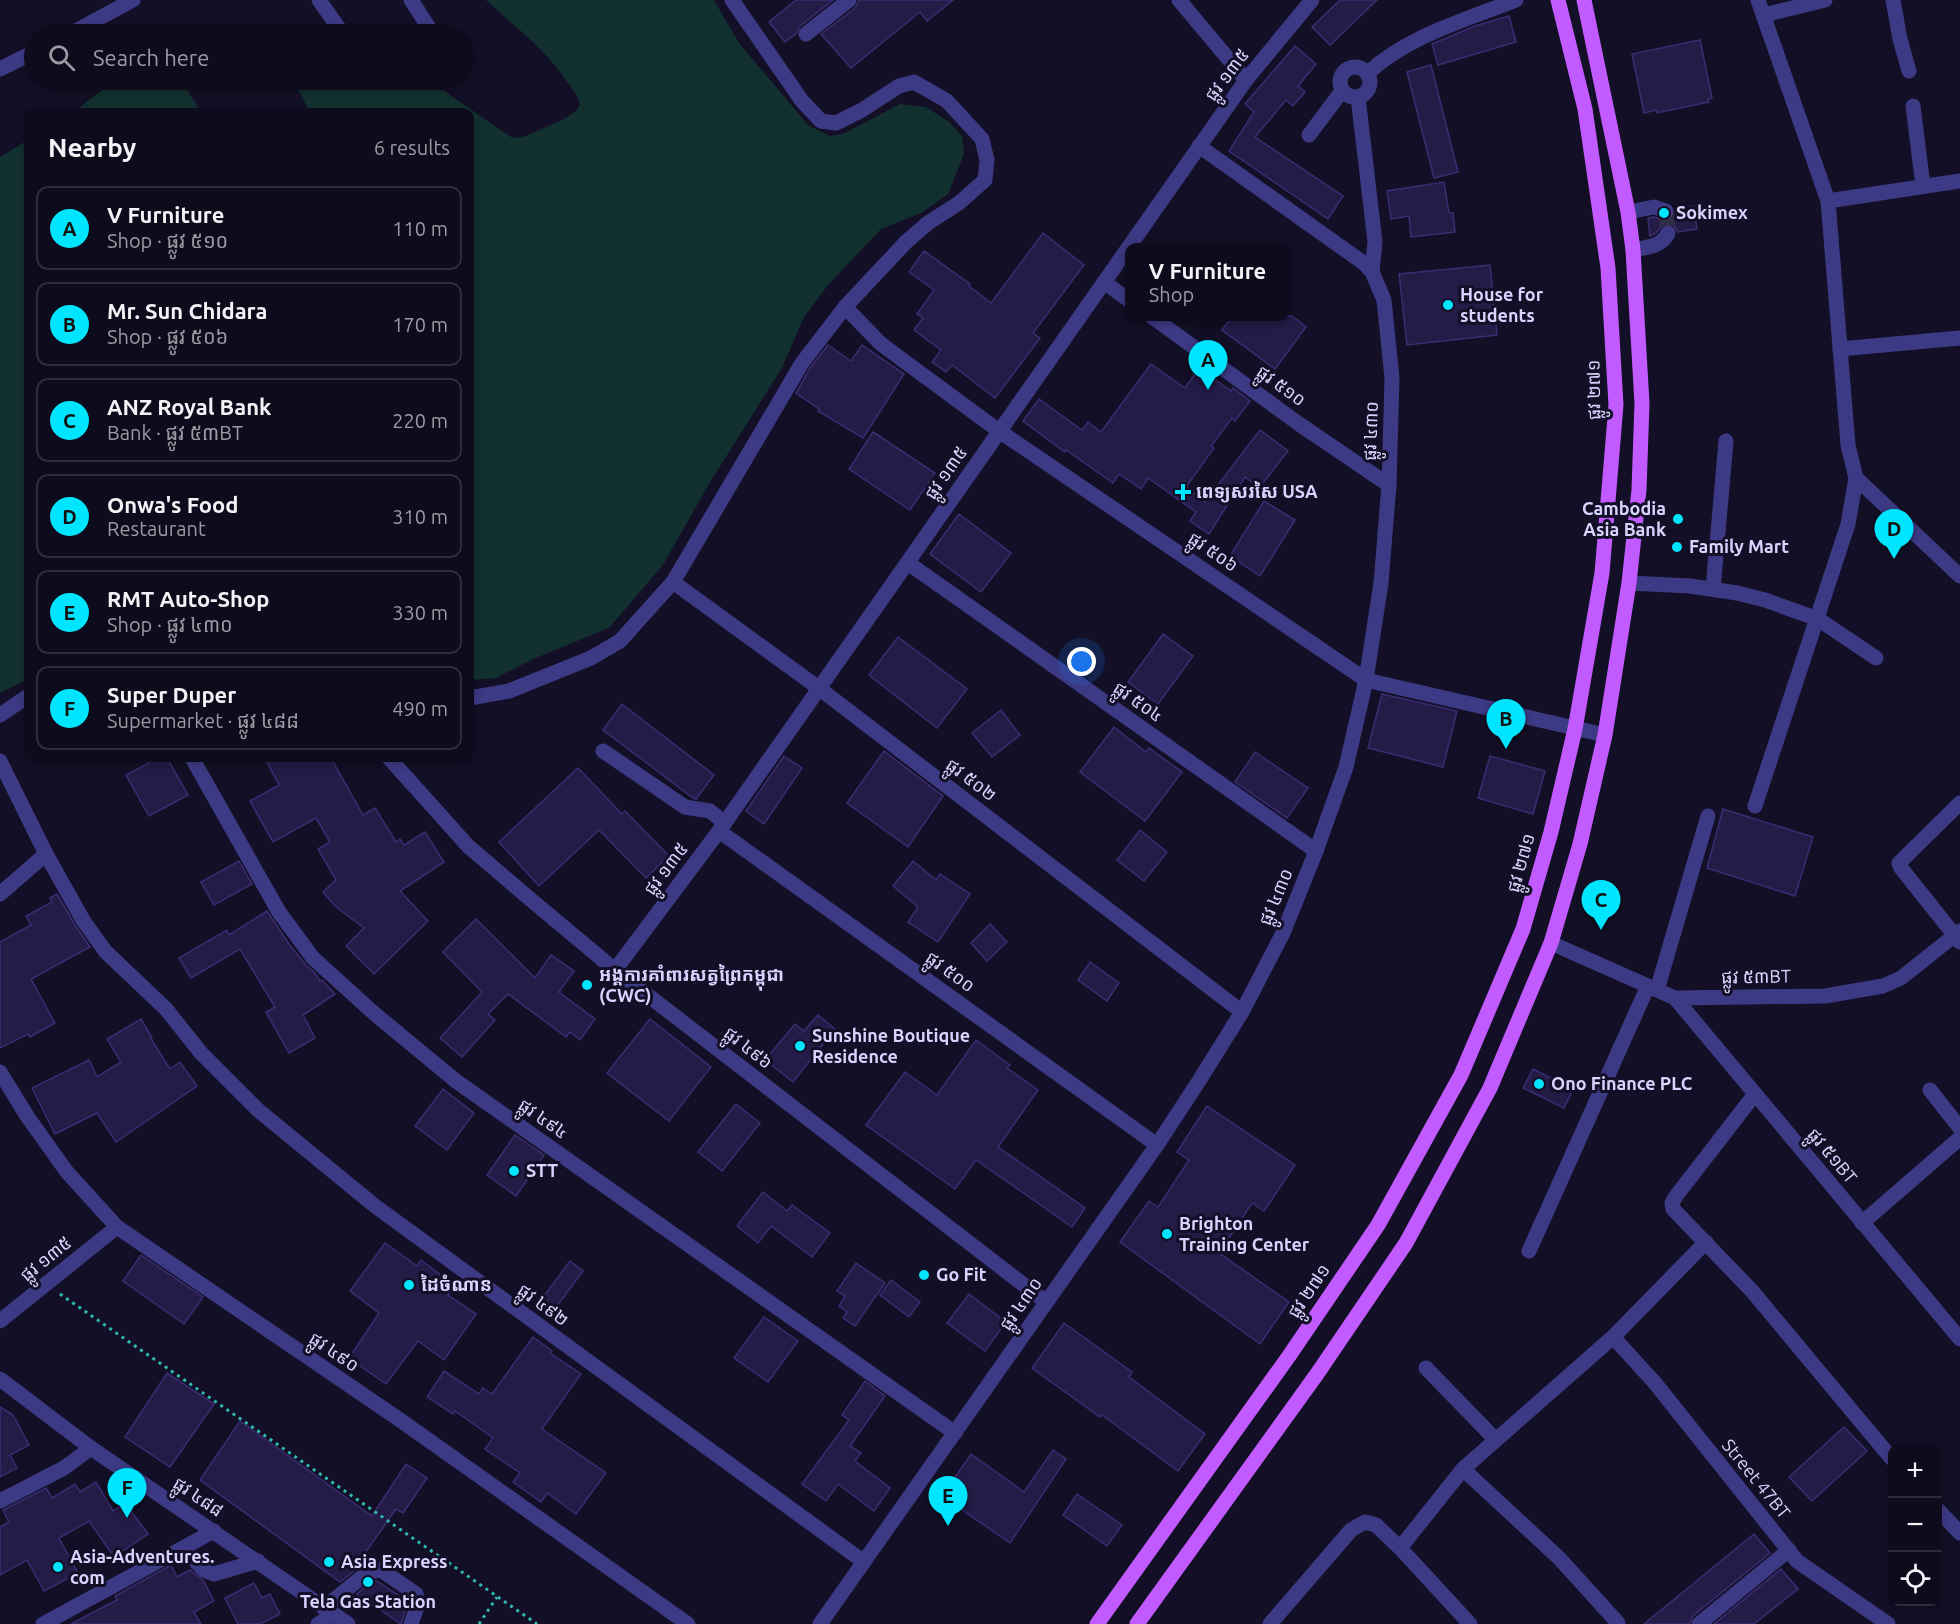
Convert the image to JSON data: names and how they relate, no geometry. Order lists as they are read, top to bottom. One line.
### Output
{"streets":{"main road":["ផ្លូវ ២៧១"],"street":["ផ្លូវ ១៣៥","ផ្លូវ ៥១០","ផ្លូវ ៤៣០","ផ្លូវ ៥០៦","ផ្លូវ ៥០៤","ផ្លូវ ៥០២","ផ្លូវ ៥០០","ផ្លូវ ៥៣BT","ផ្លូវ ៤៩៦","ផ្លូវ ៤៩៤","ផ្លូវ ៥១BT","ផ្លូវ ៤៩២","ផ្លូវ ៤៩០","Street 47BT","ផ្លូវ ៤៨៨"]},"crossings":[["ផ្លូវ ១៣៥","ផ្លូវ ៤៣០"],["ផ្លូវ ១៣៥","ផ្លូវ ៥០៦"],["ផ្លូវ ១៣៥","ផ្លូវ ៥០៤"],["ផ្លូវ ១៣៥","ផ្លូវ ៥០២"],["ផ្លូវ ១៣៥","ផ្លូវ ៥០០"],["ផ្លូវ ១៣៥","ផ្លូវ ៤៩៦"],["ផ្លូវ ១៣៥","ផ្លូវ ៤៩០"],["ផ្លូវ ៥១០","ផ្លូវ ៤៣០"],["ផ្លូវ ២៧១","ផ្លូវ ៥០៦"],["ផ្លូវ ៤៣០","ផ្លូវ ៥០៦"],["ផ្លូវ ៤៣០","ផ្លូវ ៥០៤"],["ផ្លូវ ៤៣០","ផ្លូវ ៥០២"],["ផ្លូវ ៤៣០","ផ្លូវ ៥០០"],["ផ្លូវ ៤៣០","ផ្លូវ ៤៩៦"],["ផ្លូវ ៤៣០","ផ្លូវ ៤៩៤"],["ផ្លូវ ៤៣០","ផ្លូវ ៤៩២"],["ផ្លូវ ៥៣BT","ផ្លូវ ៥១BT"]],"places":{"other":["Sokimex","House for students","Cambodia Asia Bank","Family Mart","អង្គការគាំពារសត្វព្រៃកម្ពុជា (CWC)","Sunshine Boutique Residence","Ono Finance PLC","STT","Brighton Training Center","Go Fit","ដៃចំណាន","Asia Express","Asia-Adventures. com","Tela Gas Station"],"health":["ពេទ្យសរសៃ USA"]},"page":{"search":"Search here","heading":["Nearby","6 results"],"list":[{"mark":"A","name":"V Furniture","note":"Shop · ផ្លូវ ៥១០","value":"110 m"},{"mark":"B","name":"Mr. Sun Chidara","note":"Shop · ផ្លូវ ៥០៦","value":"170 m"},{"mark":"C","name":"ANZ Royal Bank","note":"Bank · ផ្លូវ ៥៣BT","value":"220 m"},{"mark":"D","name":"Onwa's Food","note":"Restaurant","value":"310 m"},{"mark":"E","name":"RMT Auto-Shop","note":"Shop · ផ្លូវ ៤៣០","value":"330 m"},{"mark":"F","name":"Super Duper","note":"Supermarket · ផ្លូវ ៤៨៨","value":"490 m"}],"popup":["V Furniture","Shop"],"pins":["A","D","B","C","F","E"],"map_buttons":["+","−"]}}
